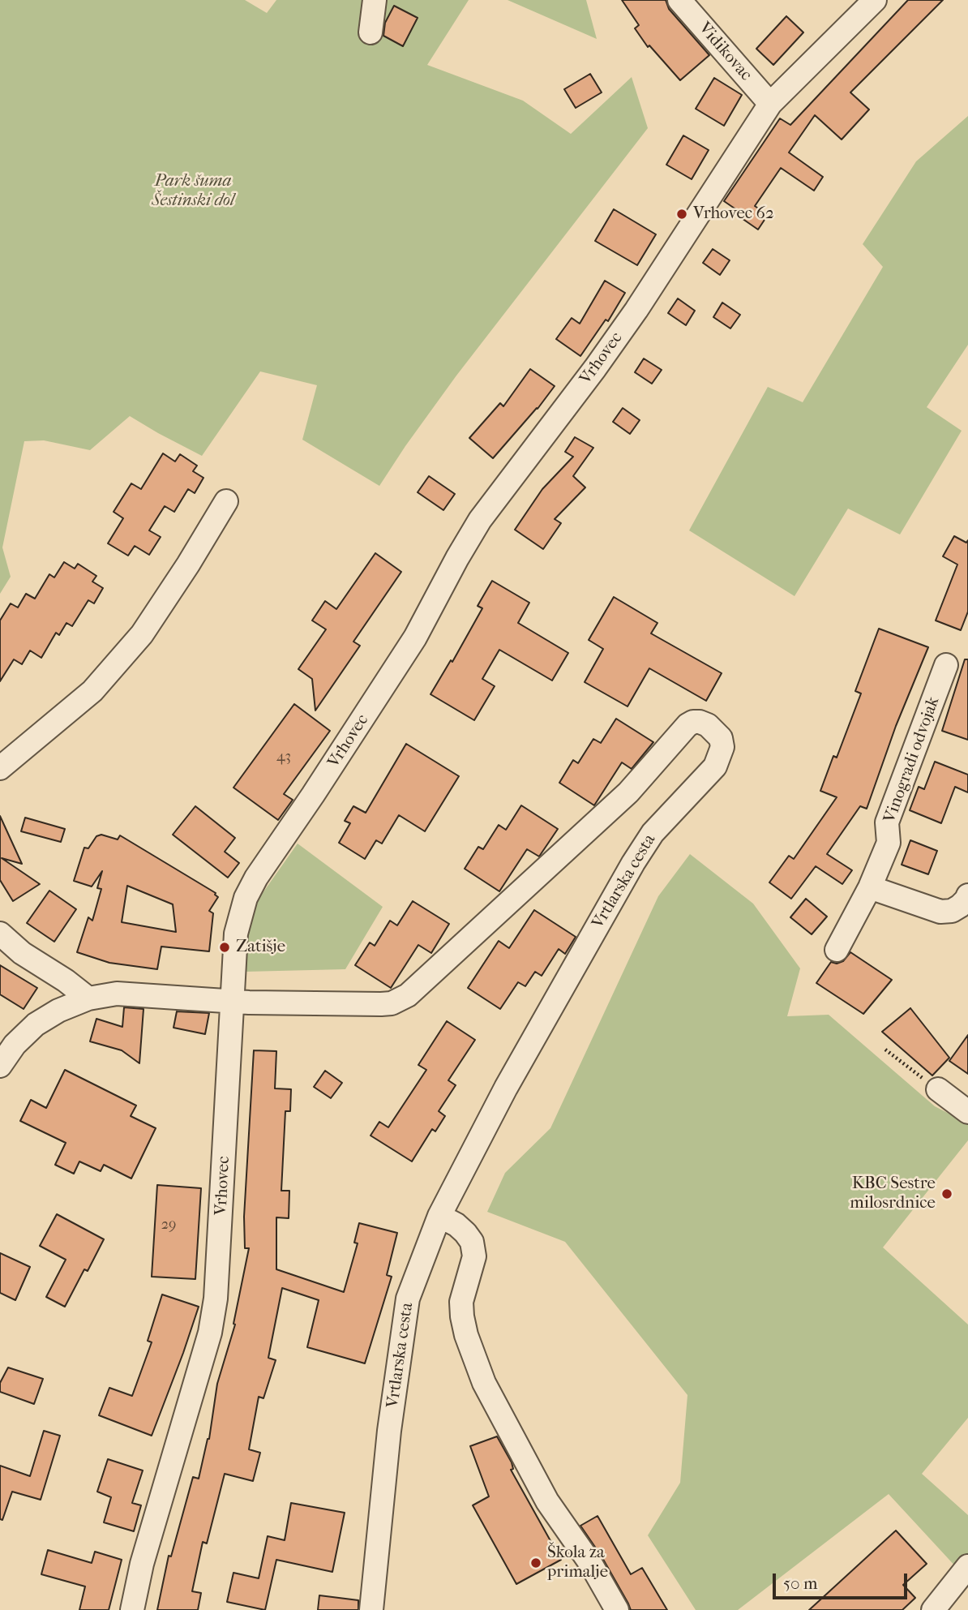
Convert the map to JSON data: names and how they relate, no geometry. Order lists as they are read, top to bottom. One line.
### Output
{"streets":{"street":["Vidikovac","Vrhovec","Vinogradi odvojak","Vrtlarska cesta"]},"crossings":[["Vidikovac","Vrhovec"],["Vrhovec","Vrtlarska cesta"]],"parks":["Park šuma Šestinski dol"],"places":["Vrhovec 62","Zatišje","KBC Sestre milosrdnice","Škola za primalje"],"house_numbers":["43","29"],"scale_bar":"50 m"}
